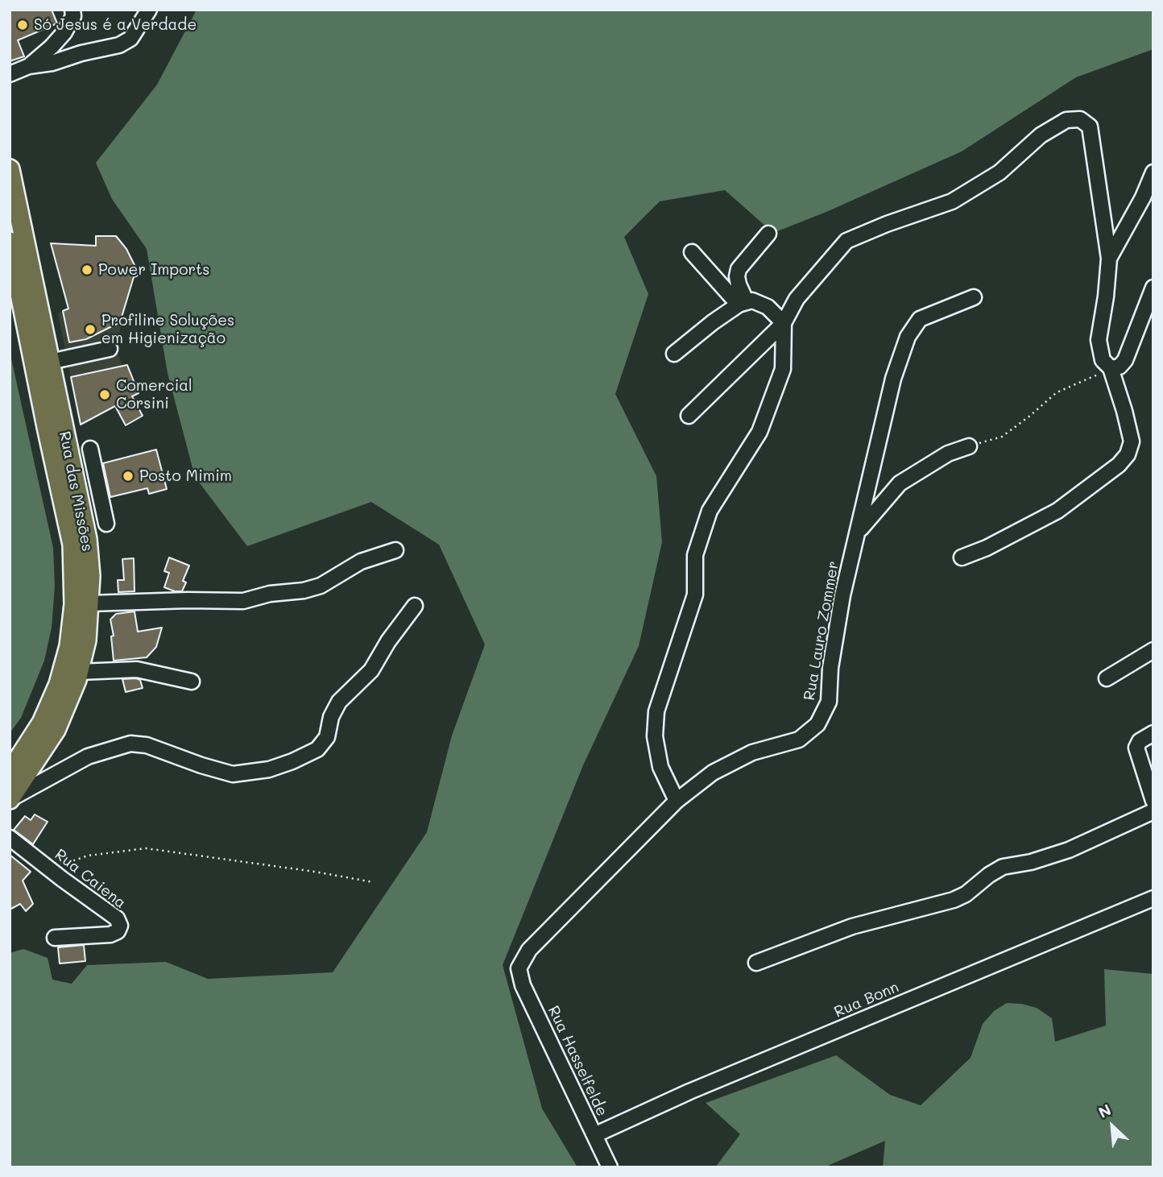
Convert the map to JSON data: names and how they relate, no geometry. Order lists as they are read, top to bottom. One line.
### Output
{"streets":{"main road":["Rua das Missões"],"street":["Rua Lauro Zommer","Rua Caiena","Rua Bonn","Rua Hasselfelde"]},"crossings":[["Rua Lauro Zommer","Rua Hasselfelde"],["Rua Bonn","Rua Hasselfelde"]],"places":["Só Jesus é a Verdade","Power Imports","Profiline Soluções em Higienização","Comercial Corsini","Posto Mimim"],"north":"top left"}
